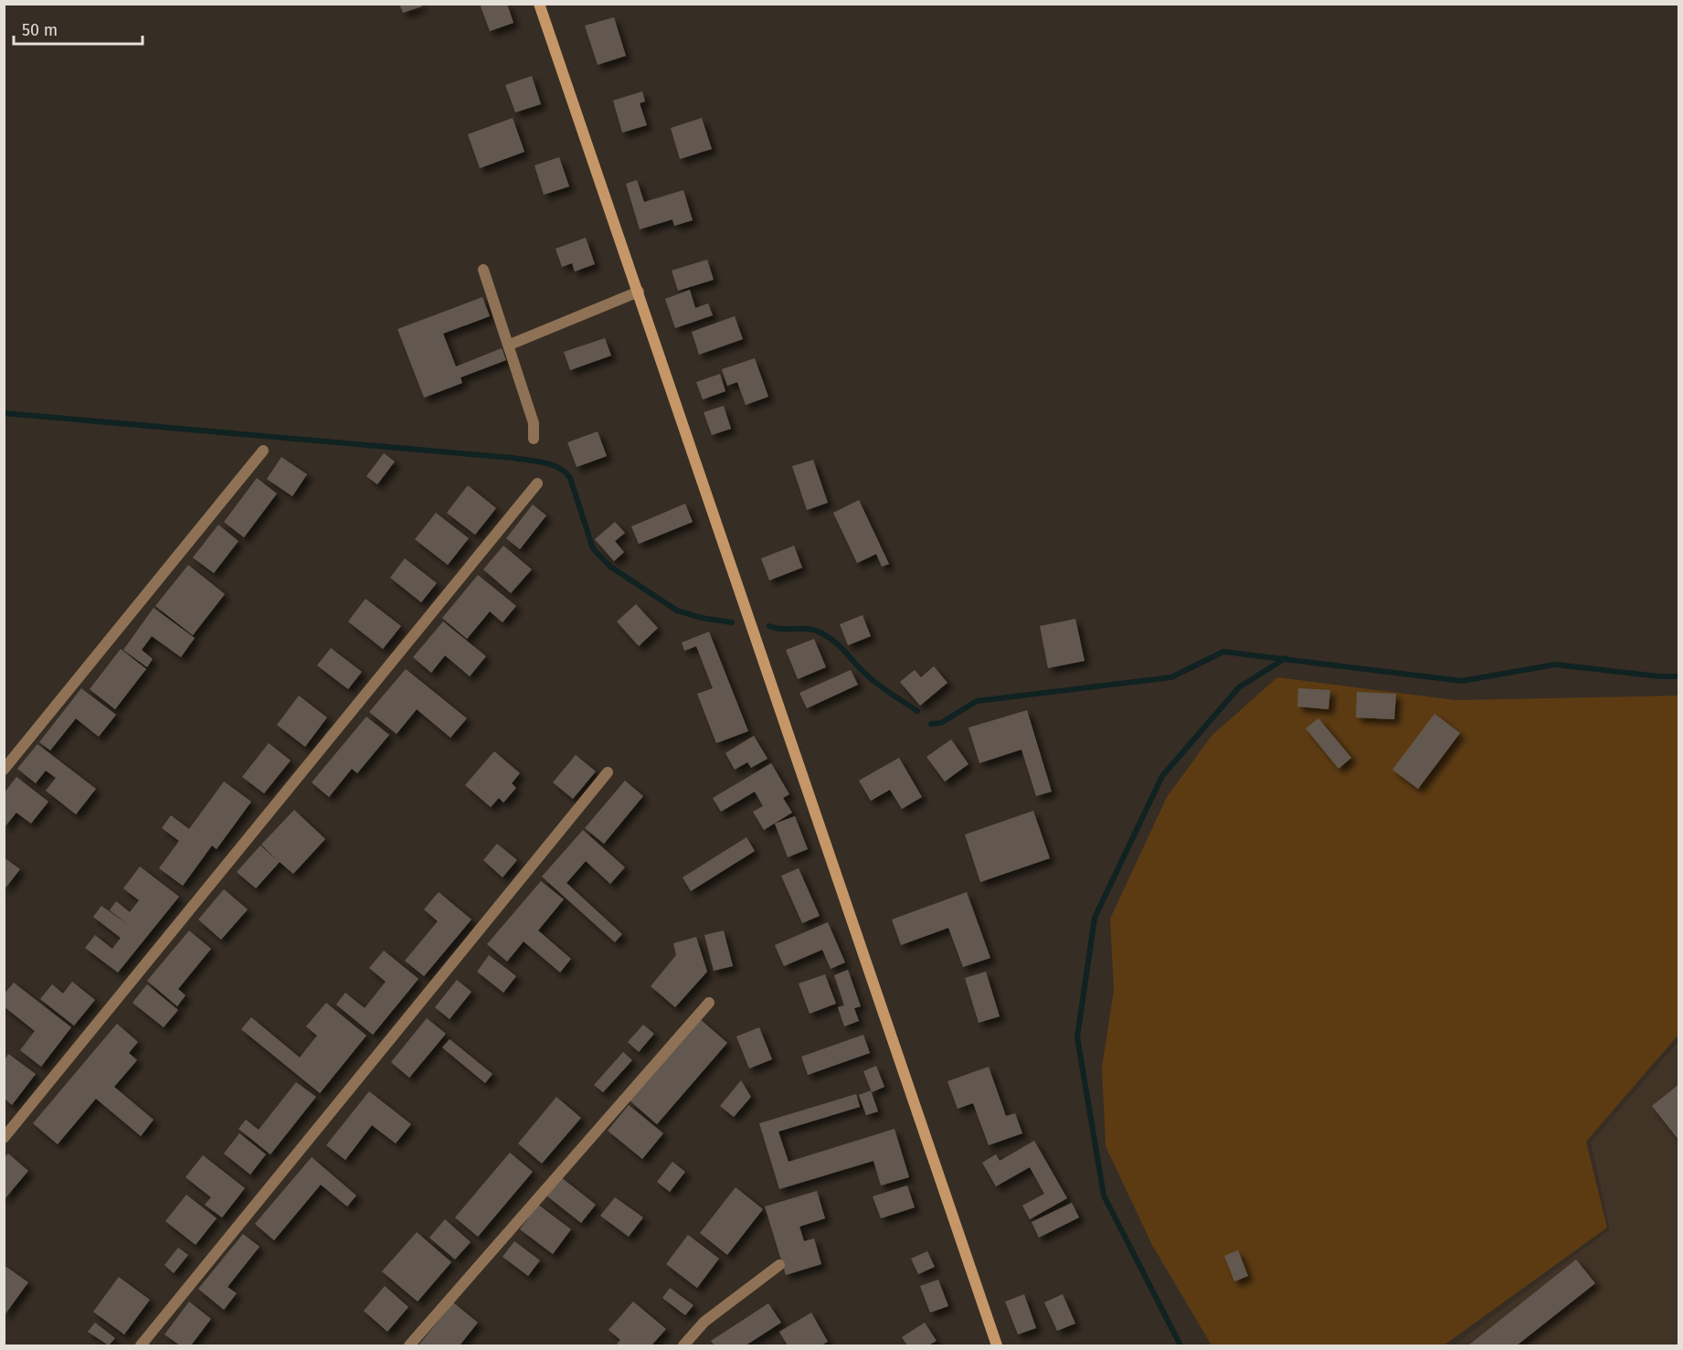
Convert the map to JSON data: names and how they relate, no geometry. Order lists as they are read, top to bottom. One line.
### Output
{"scale_bar":"50 m"}
